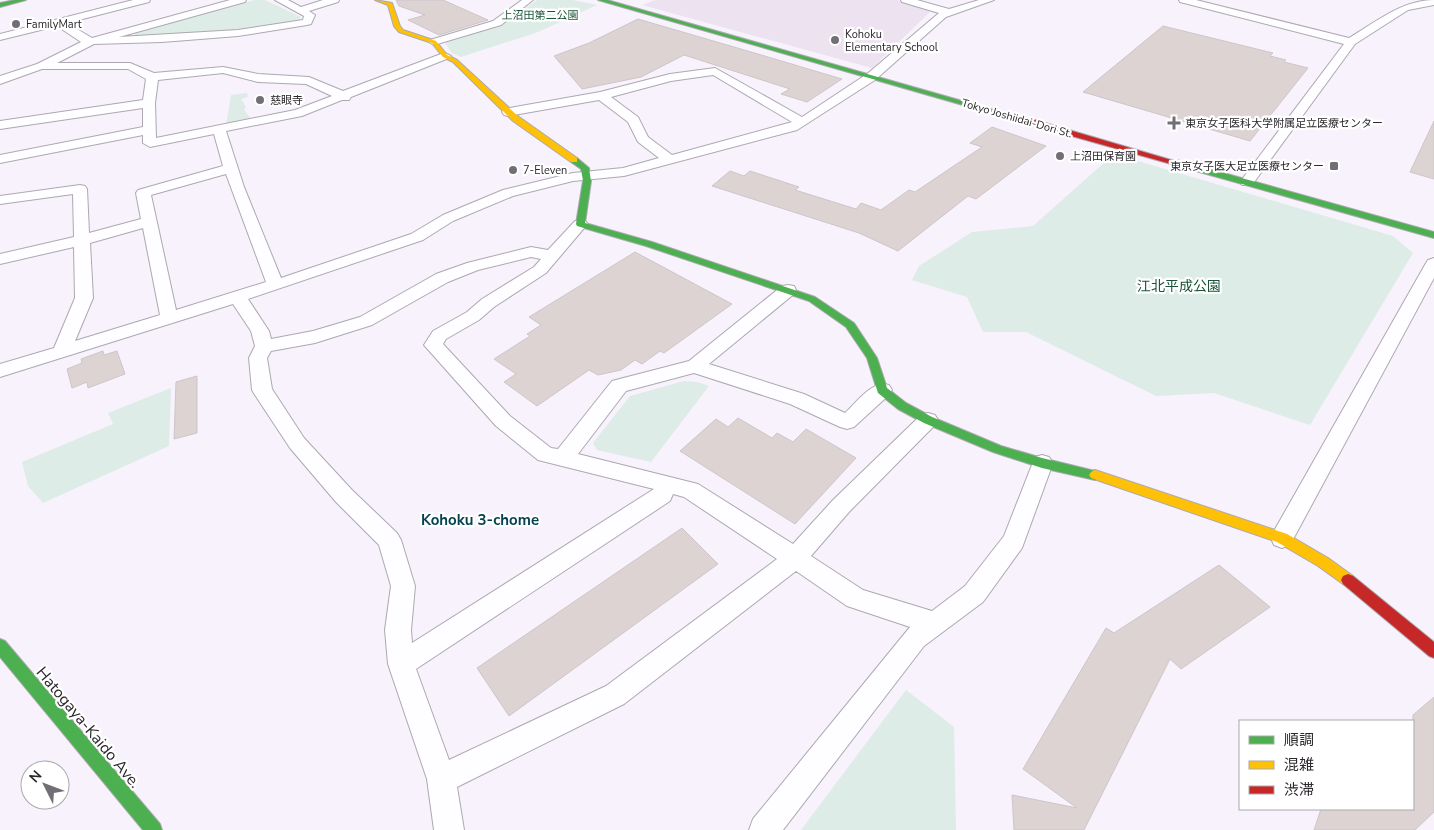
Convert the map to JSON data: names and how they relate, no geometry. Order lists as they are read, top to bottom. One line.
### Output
{"streets":{"street":["Tokyo Joshiidai-Dori St.","Hatogaya-Kaido Ave."]},"districts":["Kohoku 3-chome"],"parks":["上沼田第二公園","江北平成公園"],"places":{"other":["FamilyMart","Kohoku Elementary School","慈眼寺","上沼田保育園","7-Eleven"],"health":["東京女子医科大学附属足立医療センター"],"transit":["東京女子医大足立医療センター"]},"legend":["順調","混雑","渋滞"],"north":"top left"}
